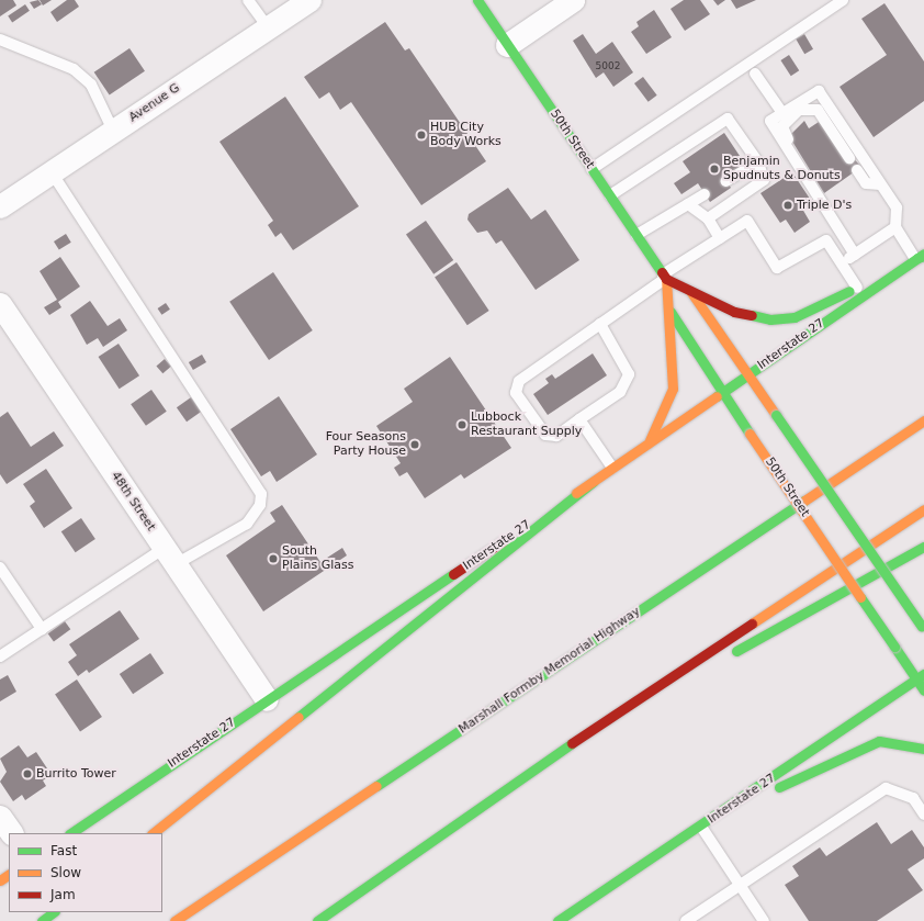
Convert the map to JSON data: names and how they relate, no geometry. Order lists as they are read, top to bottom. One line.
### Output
{"streets":{"main road":["50th Street","Interstate 27","Marshall Formby Memorial Highway"],"street":["Avenue G","48th Street"]},"crossings":[["50th Street","Interstate 27"],["Interstate 27","48th Street"]],"places":["HUB City Body Works","Benjamin Spudnuts & Donuts","Triple D's","Lubbock Restaurant Supply","Four Seasons Party House","South Plains Glass","Burrito Tower"],"house_numbers":["5002"],"legend":["Fast","Slow","Jam"]}
